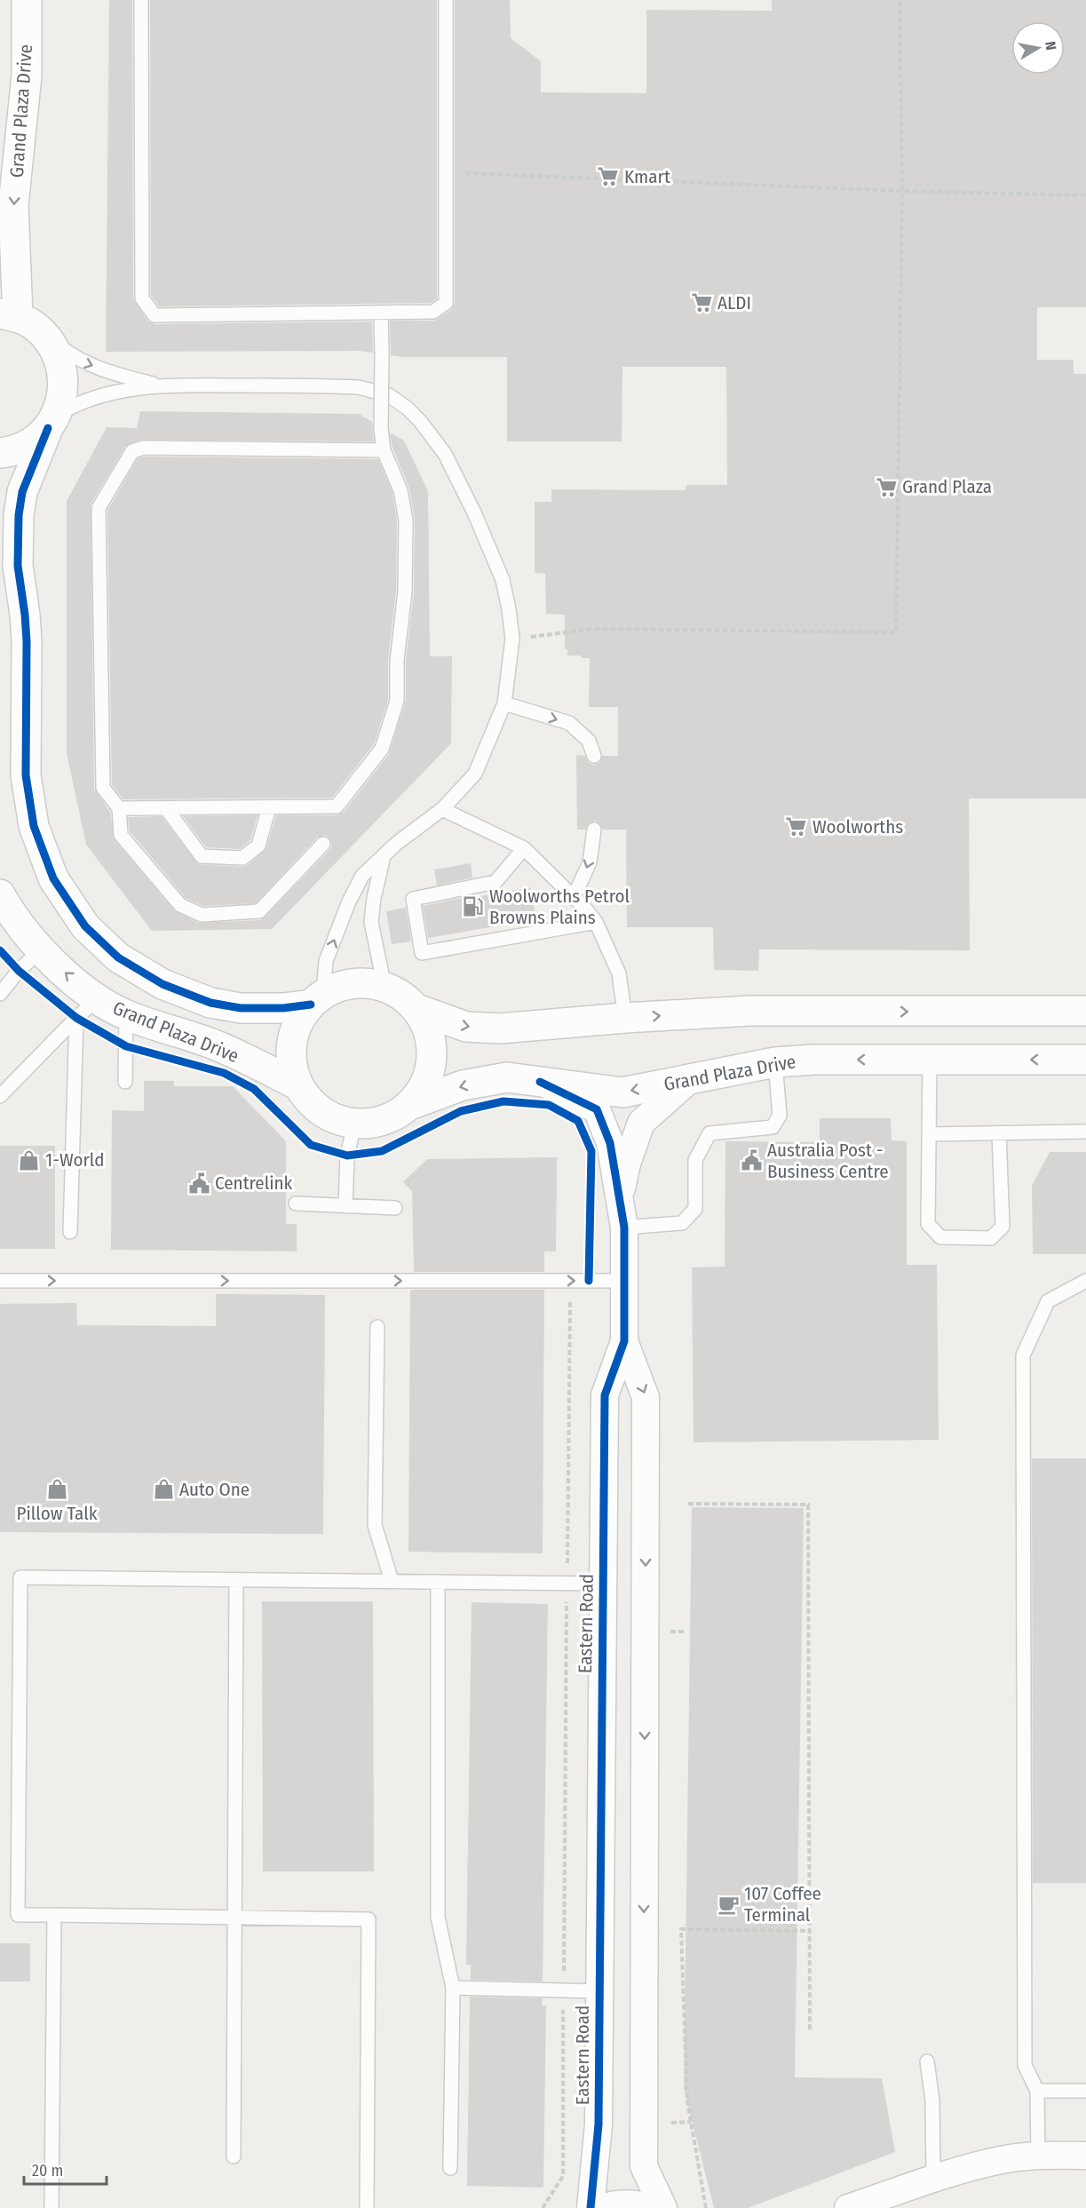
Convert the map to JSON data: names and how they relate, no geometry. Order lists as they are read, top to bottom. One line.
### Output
{"streets":{"street":["Grand Plaza Drive","Eastern Road"]},"crossings":[["Grand Plaza Drive","Eastern Road"]],"places":{"supermarket":["Kmart","ALDI","Grand Plaza","Woolworths"],"fuel station":["Woolworths Petrol Browns Plains"],"shop":["1-World","Pillow Talk","Auto One"],"public building":["Australia Post - Business Centre","Centrelink"],"cafe":["107 Coffee Terminal"]},"scale_bar":"20 m","north":"right"}
